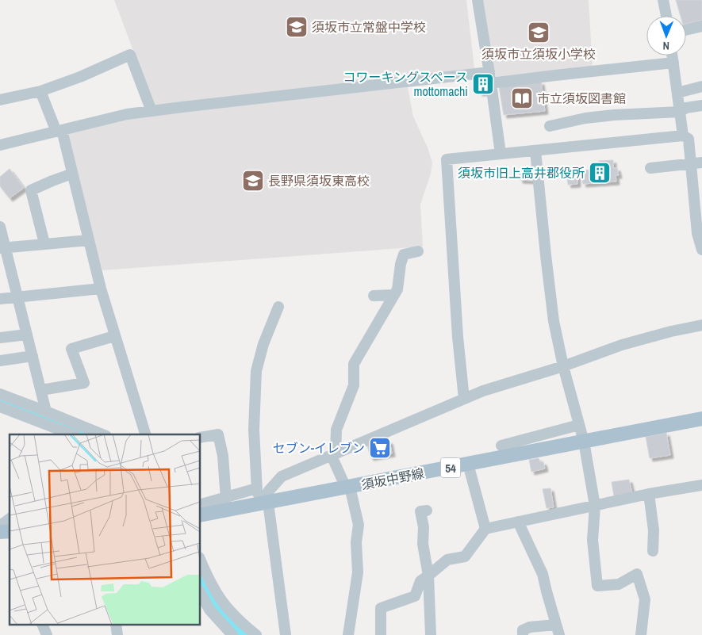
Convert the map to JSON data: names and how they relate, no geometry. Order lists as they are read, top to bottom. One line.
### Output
{"streets":{"main road":["54","須坂中野線"]},"places":{"school or university":["須坂市立常盤中学校","須坂市立須坂小学校","長野県須坂東高校"],"building":["コワーキングスペース mottomachi","須坂市旧上高井郡役所"],"library":["市立須坂図書館"],"supermarket":["セブン-イレブン"]},"north":"bottom"}
